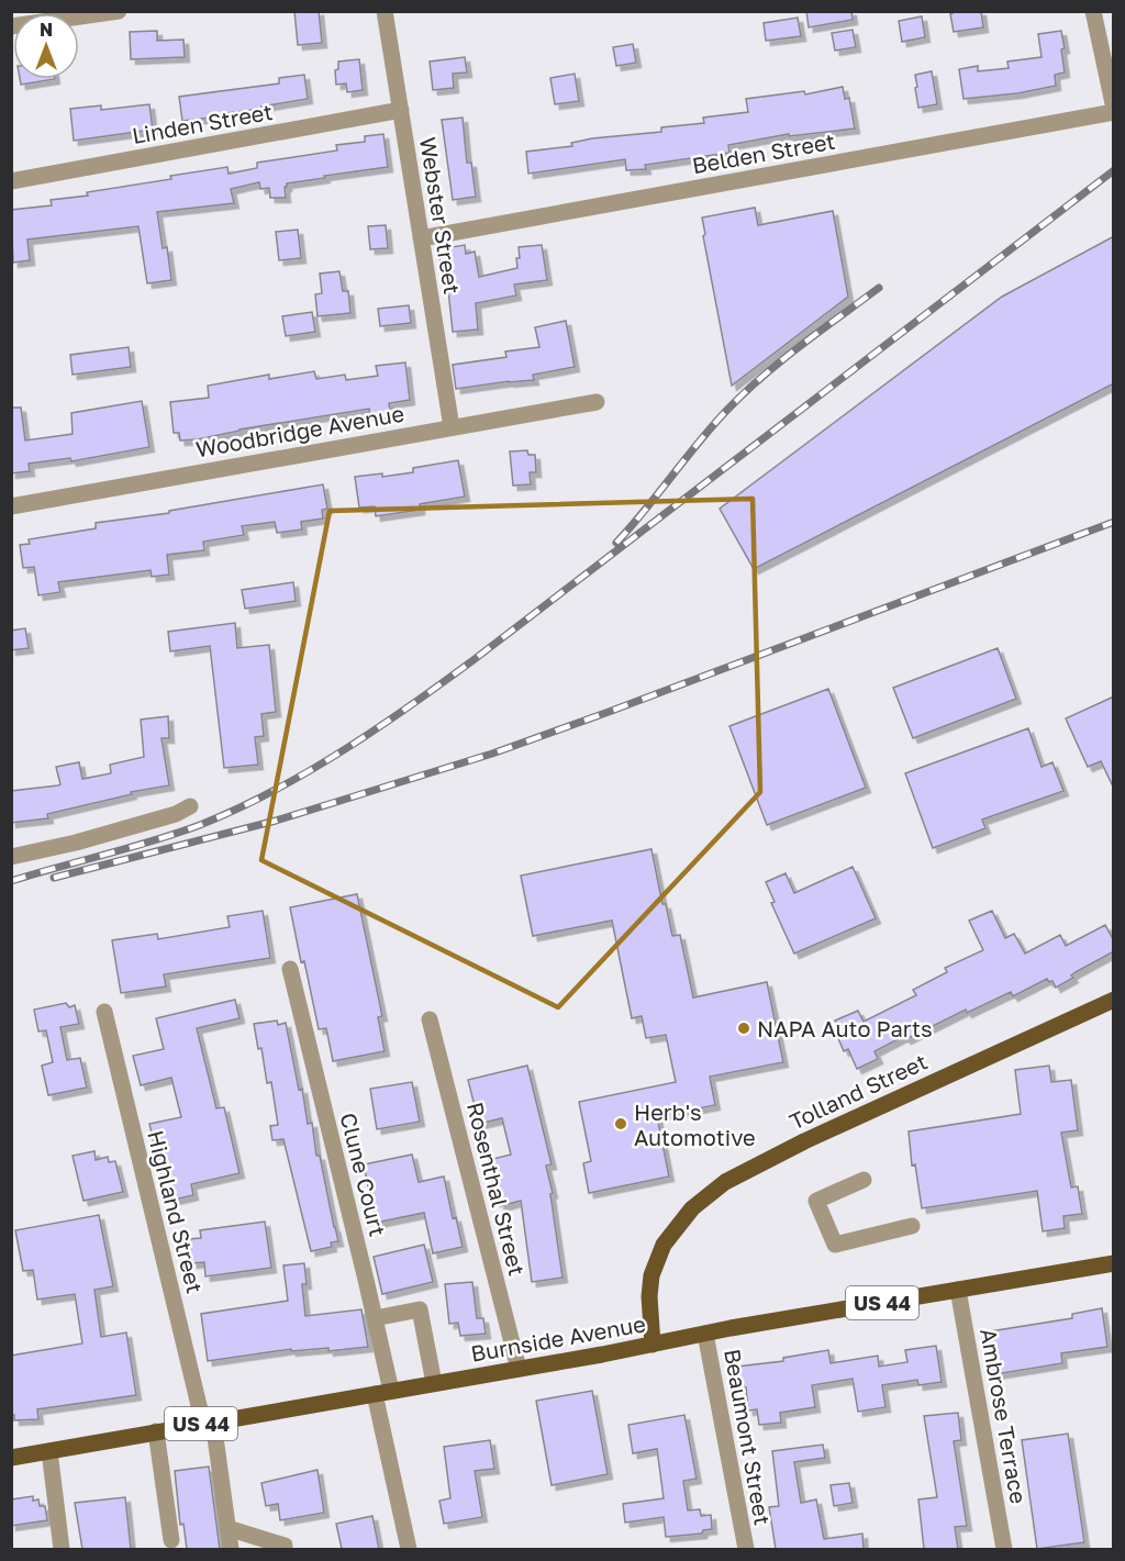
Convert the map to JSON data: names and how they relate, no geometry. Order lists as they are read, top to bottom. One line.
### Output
{"streets":{"main road":["Tolland Street","US 44","Burnside Avenue"],"street":["Linden Street","Belden Street","Webster Street","Woodbridge Avenue","Clune Court","Rosenthal Street","Highland Street","Ambrose Terrace","Beaumont Street"]},"crossings":[["Linden Street","Webster Street"],["Belden Street","Webster Street"],["Webster Street","Woodbridge Avenue"],["Tolland Street","Burnside Avenue"],["Clune Court","Burnside Avenue"],["Rosenthal Street","Burnside Avenue"],["Highland Street","Burnside Avenue"],["Burnside Avenue","Ambrose Terrace"],["Burnside Avenue","Beaumont Street"]],"places":["NAPA Auto Parts","Herb's Automotive"],"north":"top"}
